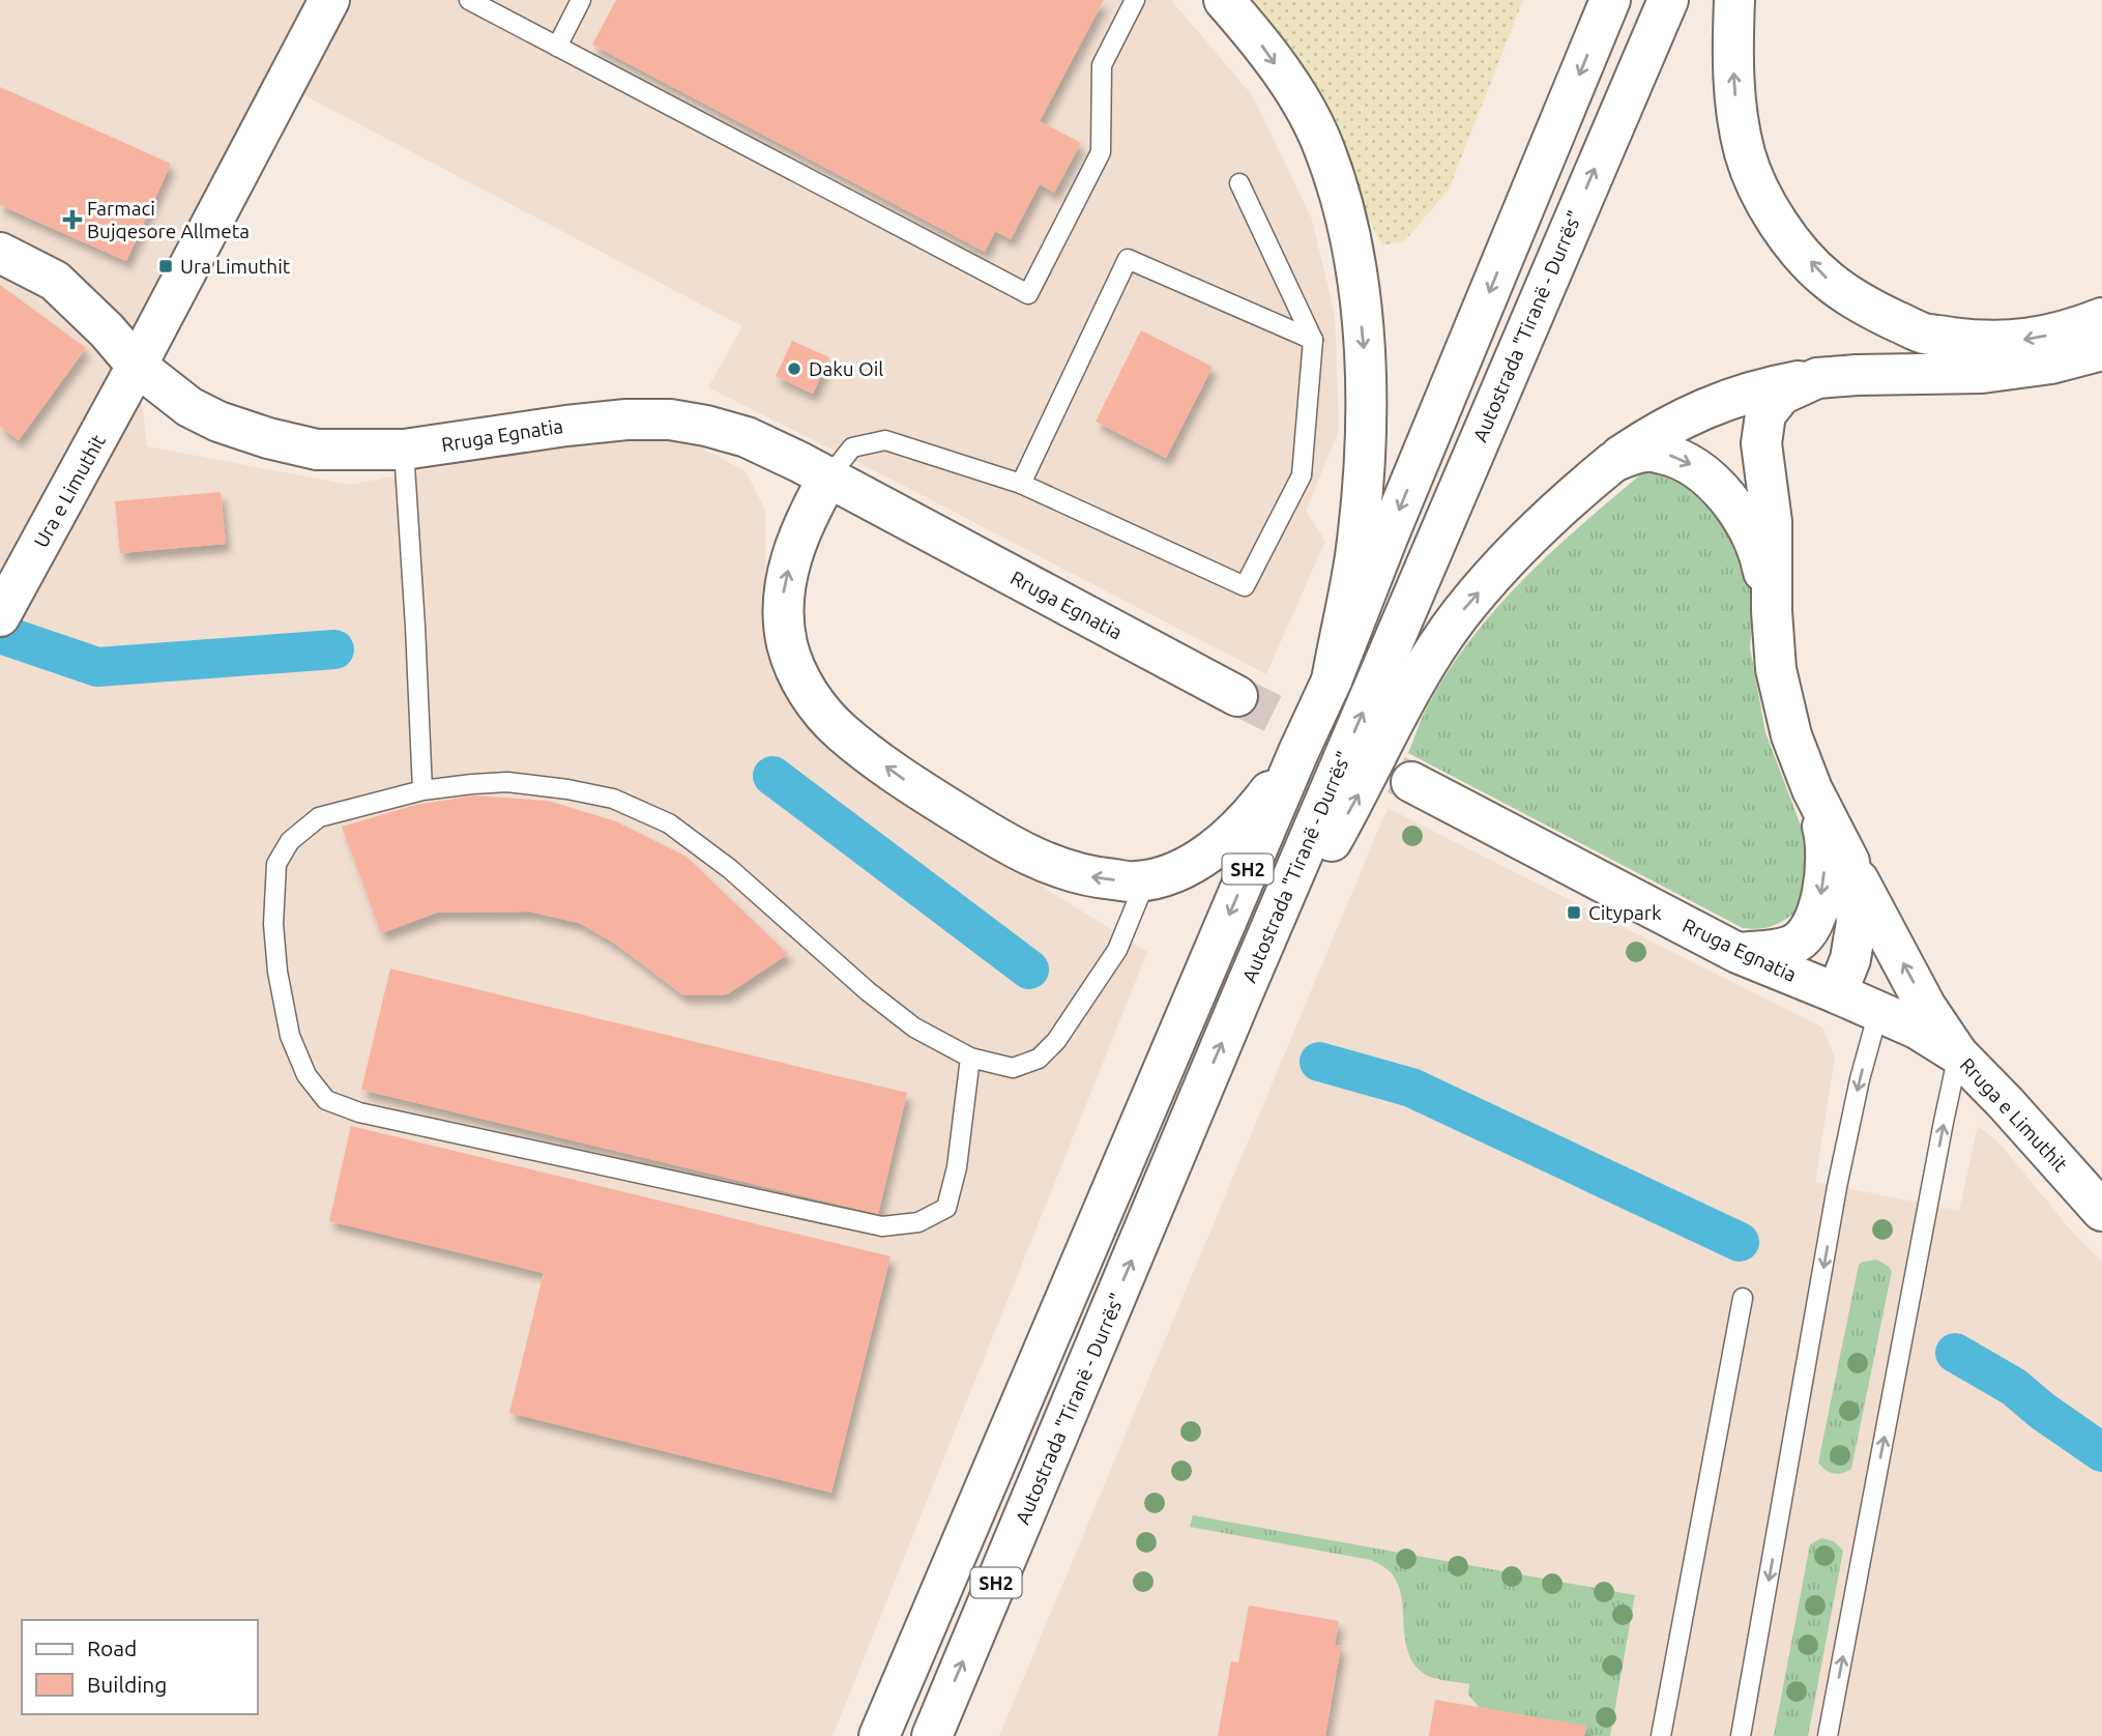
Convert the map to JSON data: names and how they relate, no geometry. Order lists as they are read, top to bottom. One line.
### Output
{"streets":{"main road":["Autostrada \"Tiranë - Durrës\"","Rruga Egnatia","Ura e Limuthit","SH2","Rruga e Limuthit"]},"crossings":[["Rruga Egnatia","Ura e Limuthit"],["Rruga Egnatia","Rruga e Limuthit"]],"places":{"health":["Farmaci Bujqesore Allmeta"],"transit":["Ura Limuthit","Citypark"],"other":["Daku Oil"]},"legend":["Road","Building"]}
